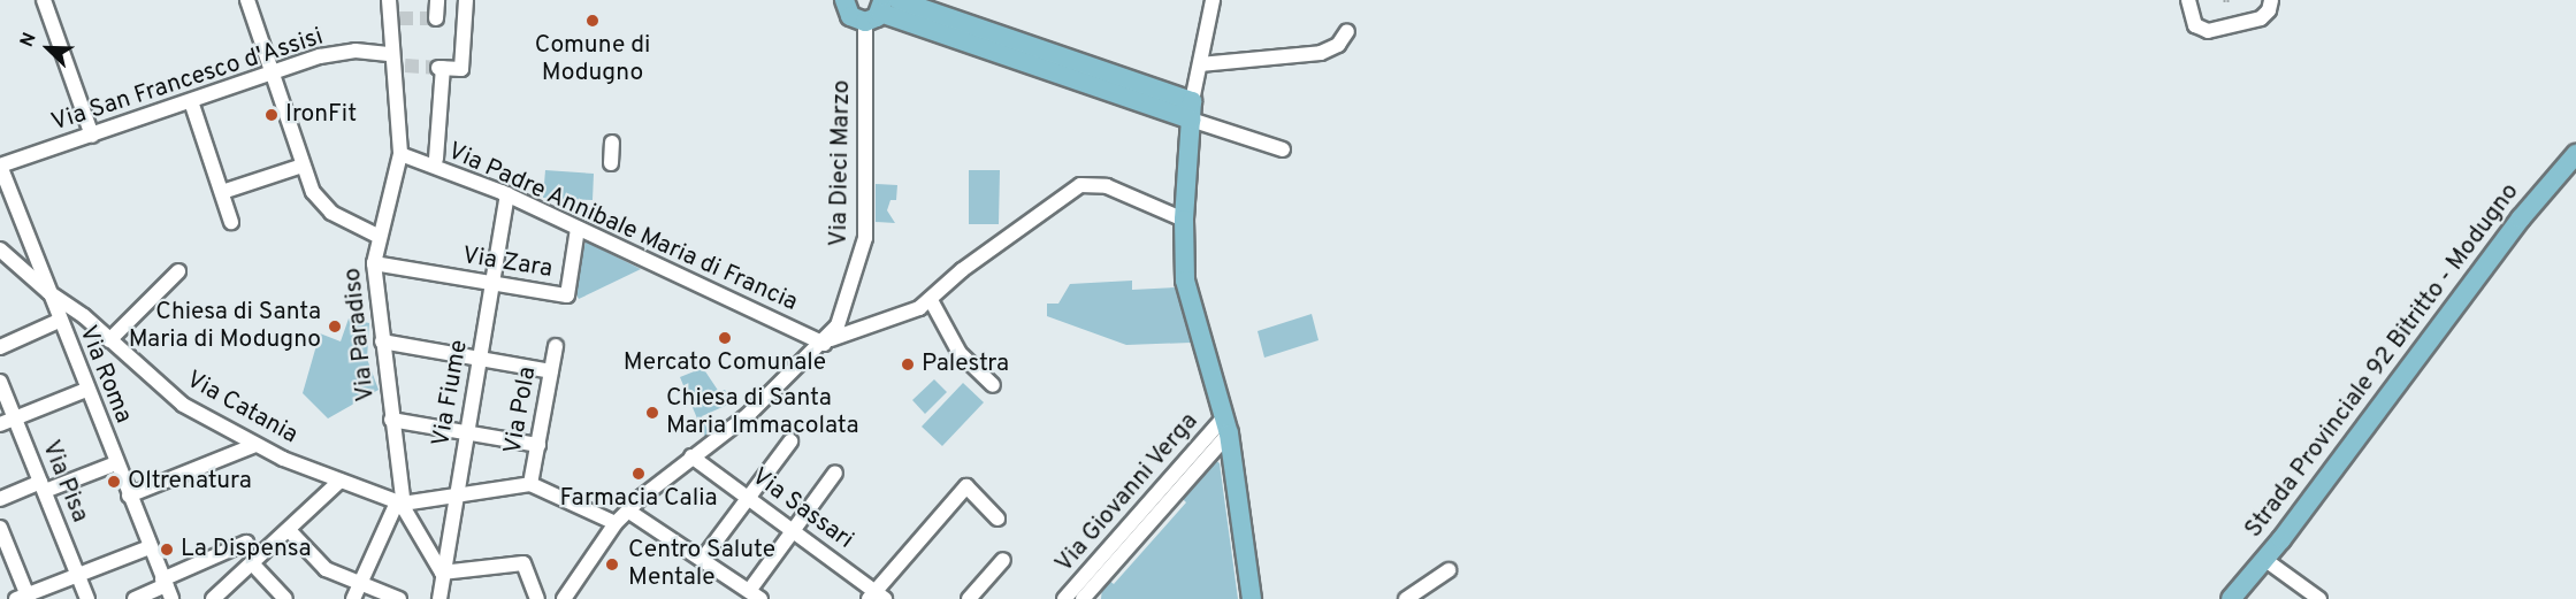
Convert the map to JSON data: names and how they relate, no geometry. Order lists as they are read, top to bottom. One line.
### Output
{"streets":{"main road":["Strada Provinciale 92 Bitritto - Modugno"],"street":["Via San Francesco d'Assisi","Via Dieci Marzo","Via Padre Annibale Maria di Francia","Via Zara","Via Paradiso","Via Roma","Via Fiume","Via Catania","Via Pola","Via Pisa","Via Giovanni Verga","Via Sassari"]},"crossings":[["Via San Francesco d'Assisi","Via Paradiso"],["Via San Francesco d'Assisi","Via Roma"],["Via Dieci Marzo","Via Padre Annibale Maria di Francia"],["Via Dieci Marzo","Via Sassari"],["Via Padre Annibale Maria di Francia","Via Zara"],["Via Padre Annibale Maria di Francia","Via Paradiso"],["Via Padre Annibale Maria di Francia","Via Fiume"],["Via Zara","Via Paradiso"],["Via Zara","Via Fiume"],["Via Paradiso","Via Catania"],["Via Roma","Via Catania"]],"places":["Comune di Modugno","IronFit","Chiesa di Santa Maria di Modugno","Mercato Comunale","Palestra","Chiesa di Santa Maria Immacolata","Farmacia Calia","Oltrenatura","La Dispensa","Centro Salute Mentale"],"north":"top left"}
